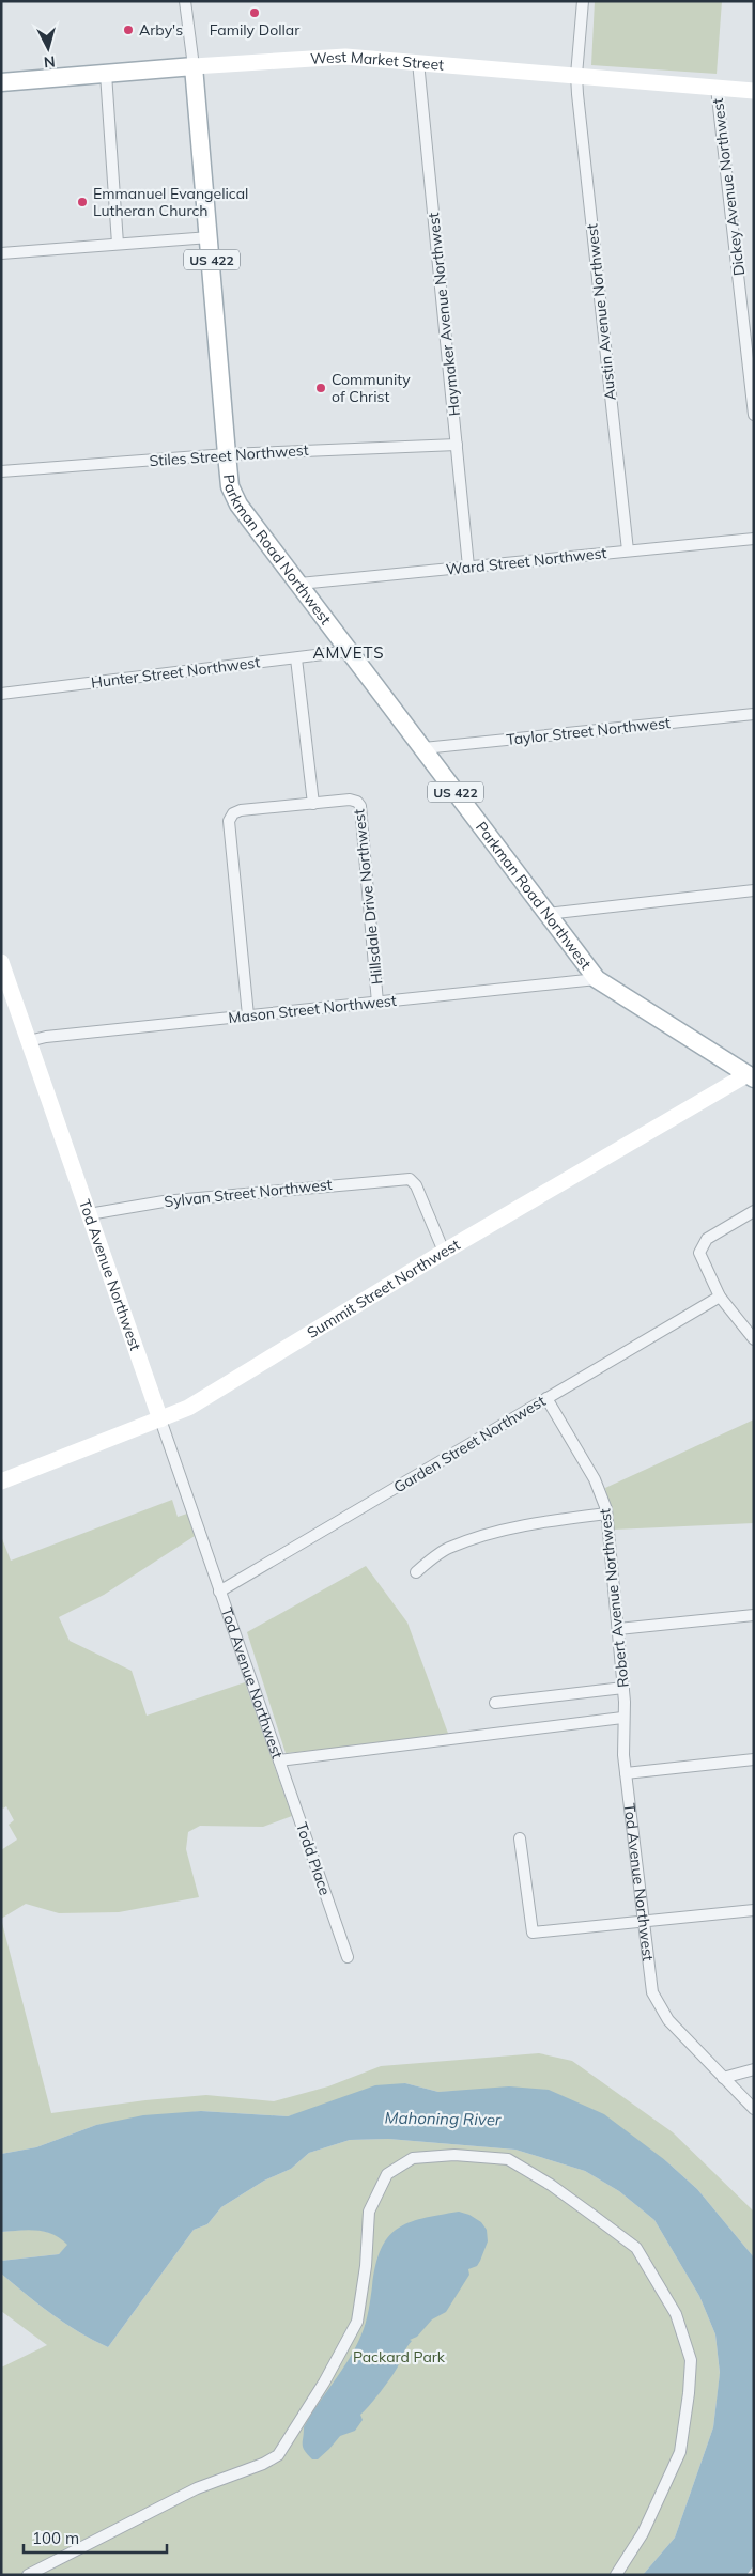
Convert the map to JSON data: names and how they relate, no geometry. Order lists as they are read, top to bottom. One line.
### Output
{"streets":{"main road":["West Market Street","US 422","Parkman Road Northwest","Tod Avenue Northwest","Summit Street Northwest"],"street":["Dickey Avenue Northwest","Austin Avenue Northwest","Haymaker Avenue Northwest","Stiles Street Northwest","Ward Street Northwest","Hunter Street Northwest","Taylor Street Northwest","Hillsdale Drive Northwest","Mason Street Northwest","Sylvan Street Northwest","Garden Street Northwest","Robert Avenue Northwest","Todd Place"]},"crossings":[["West Market Street","Dickey Avenue Northwest"],["West Market Street","Austin Avenue Northwest"],["West Market Street","Haymaker Avenue Northwest"],["West Market Street","Parkman Road Northwest"],["Austin Avenue Northwest","Ward Street Northwest"],["Haymaker Avenue Northwest","Stiles Street Northwest"],["Haymaker Avenue Northwest","Ward Street Northwest"],["Stiles Street Northwest","Parkman Road Northwest"],["Parkman Road Northwest","Ward Street Northwest"],["Parkman Road Northwest","Hunter Street Northwest"],["Parkman Road Northwest","Taylor Street Northwest"],["Parkman Road Northwest","Mason Street Northwest"],["Parkman Road Northwest","Summit Street Northwest"],["Hillsdale Drive Northwest","Mason Street Northwest"],["Mason Street Northwest","Tod Avenue Northwest"],["Sylvan Street Northwest","Tod Avenue Northwest"],["Sylvan Street Northwest","Summit Street Northwest"],["Tod Avenue Northwest","Summit Street Northwest"],["Tod Avenue Northwest","Garden Street Northwest"],["Tod Avenue Northwest","Robert Avenue Northwest"],["Tod Avenue Northwest","Todd Place"],["Garden Street Northwest","Robert Avenue Northwest"]],"districts":["AMVETS"],"water":["Mahoning River"],"parks":["Packard Park"],"places":["Family Dollar","Arby's","Emmanuel Evangelical Lutheran Church","Community of Christ"],"scale_bar":"100 m","north":"bottom"}
